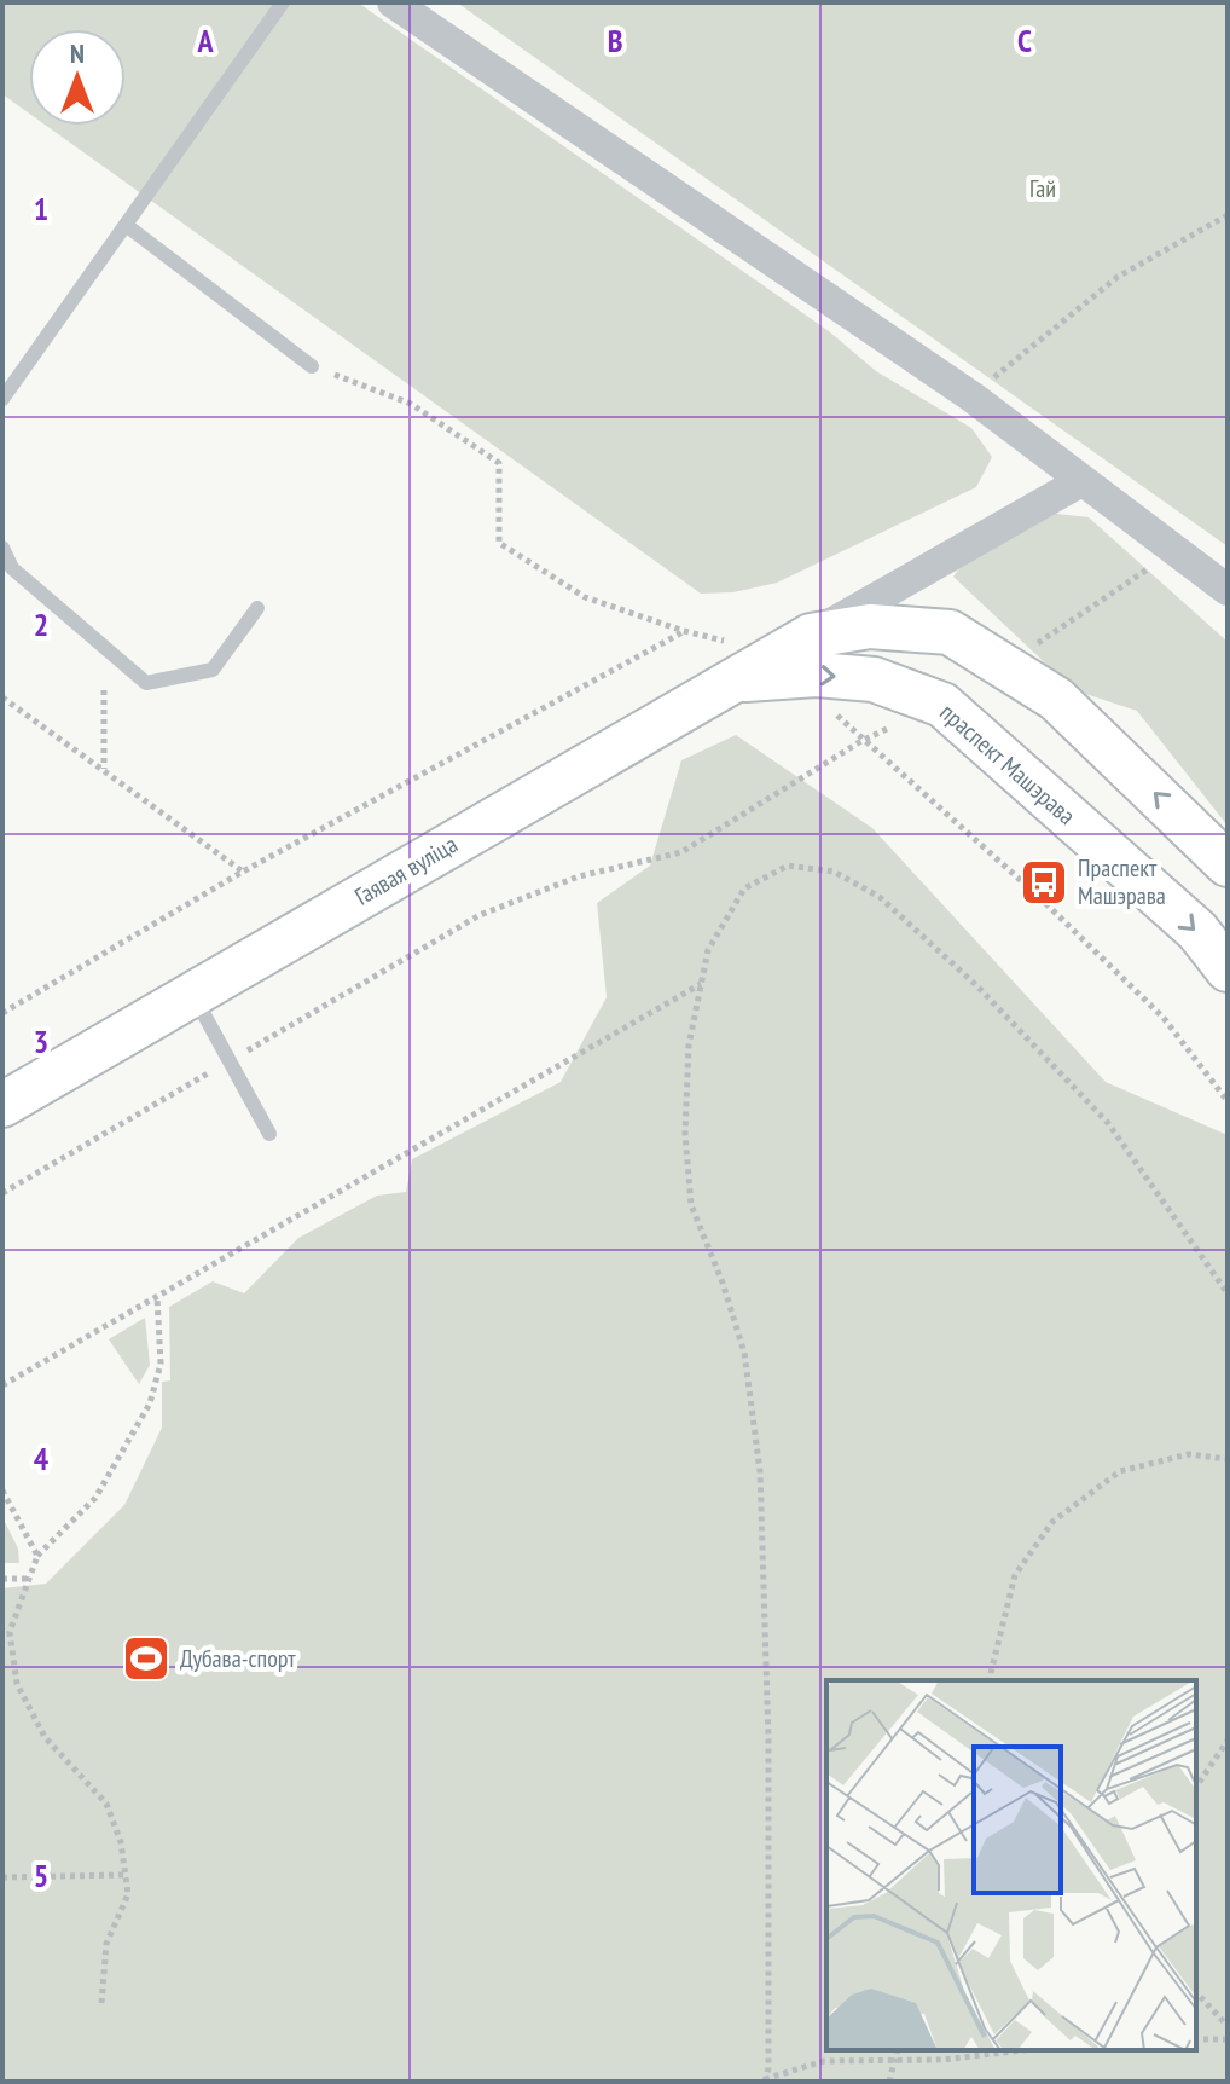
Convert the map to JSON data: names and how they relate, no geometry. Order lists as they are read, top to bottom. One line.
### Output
{"streets":{"main road":["праспект Машэрава","Гаявая вуліца"]},"crossings":[["праспект Машэрава","Гаявая вуліца"]],"parks":["Гай"],"places":{"bus stop":["Праспект Машэрава"],"sports":["Дубава-спорт"]},"north":"top","grid":{"columns":["A","B","C"],"rows":["1","2","3","4","5"]}}
